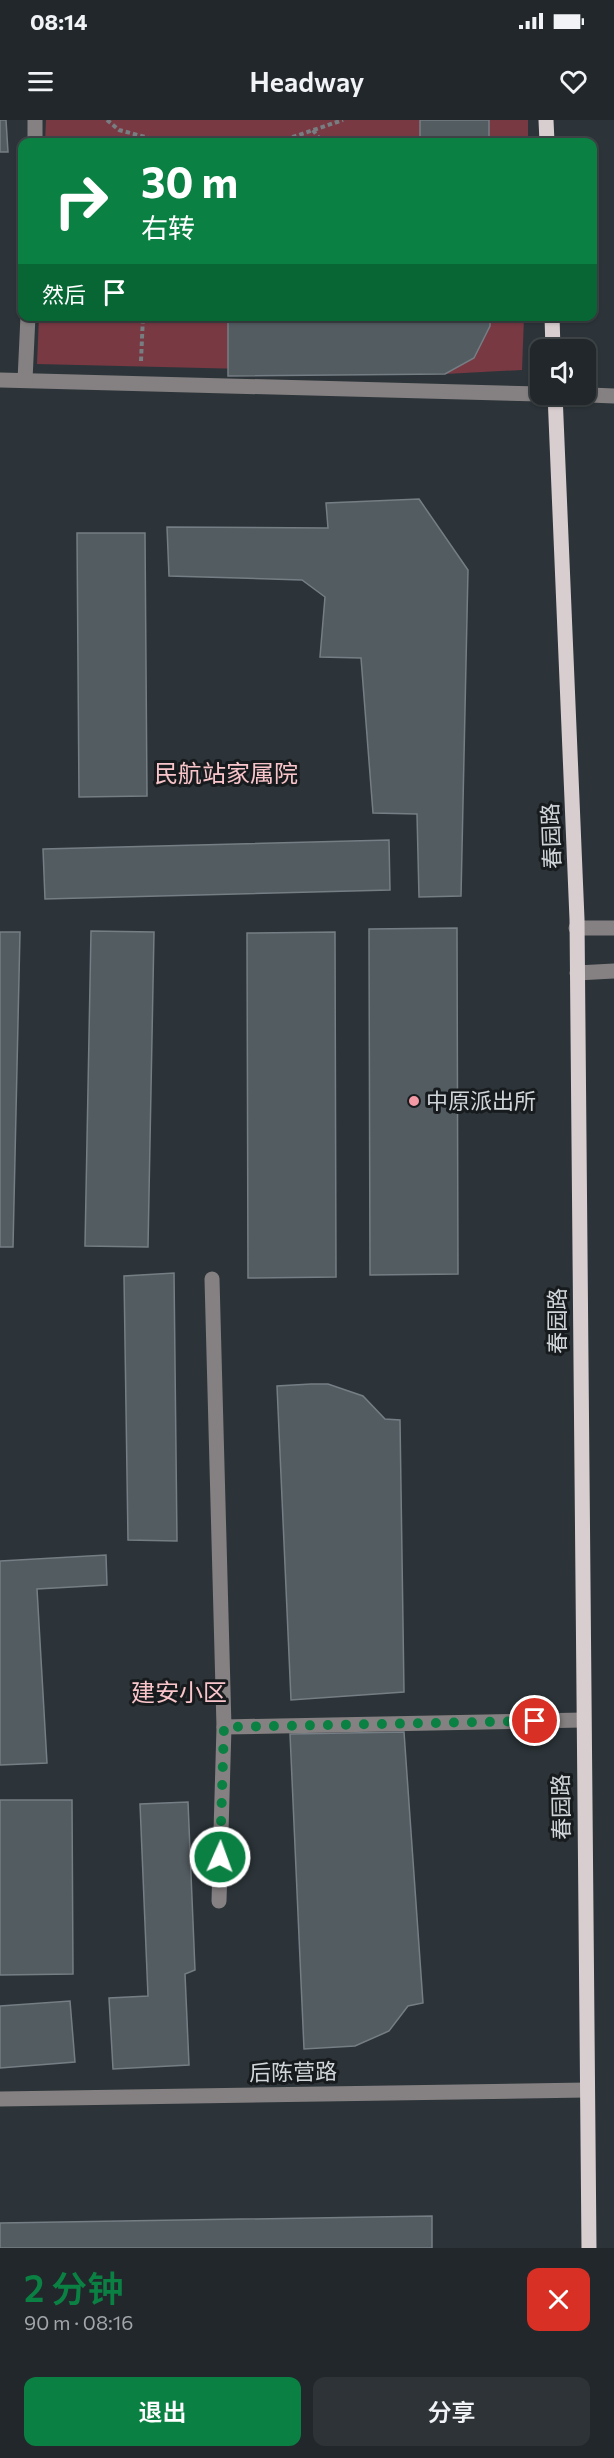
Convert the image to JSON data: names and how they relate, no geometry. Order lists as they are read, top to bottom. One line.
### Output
{"streets":{"main road":["春园路"],"street":["后陈营路"]},"crossings":[["春园路","后陈营路"]],"districts":["民航站家属院","建安小区"],"places":["中原派出所"],"page":{"status":"08:14","header":"Headway","turn":["30 m","右转"],"then":"然后","heading":["2 分钟","90 m · 08:16"],"buttons":["退出","分享"]}}
